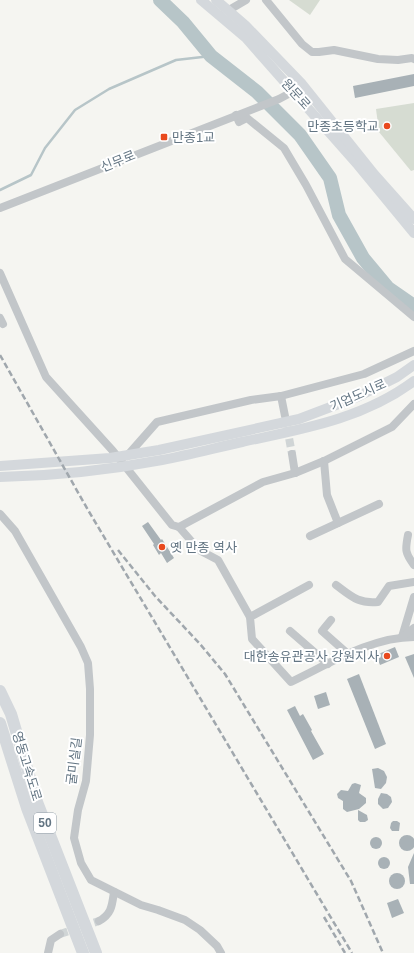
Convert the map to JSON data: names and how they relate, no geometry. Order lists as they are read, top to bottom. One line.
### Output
{"streets":{"highway":["영동고속도로","50"],"main road":["원문로","기업도시로"],"street":["신무로","굴미실길"]},"crossings":[["원문로","신무로"]],"places":{"other":["만종초등학교","옛 만종 역사","대한송유관공사 강원지사"],"transit":["만종1교"]}}
